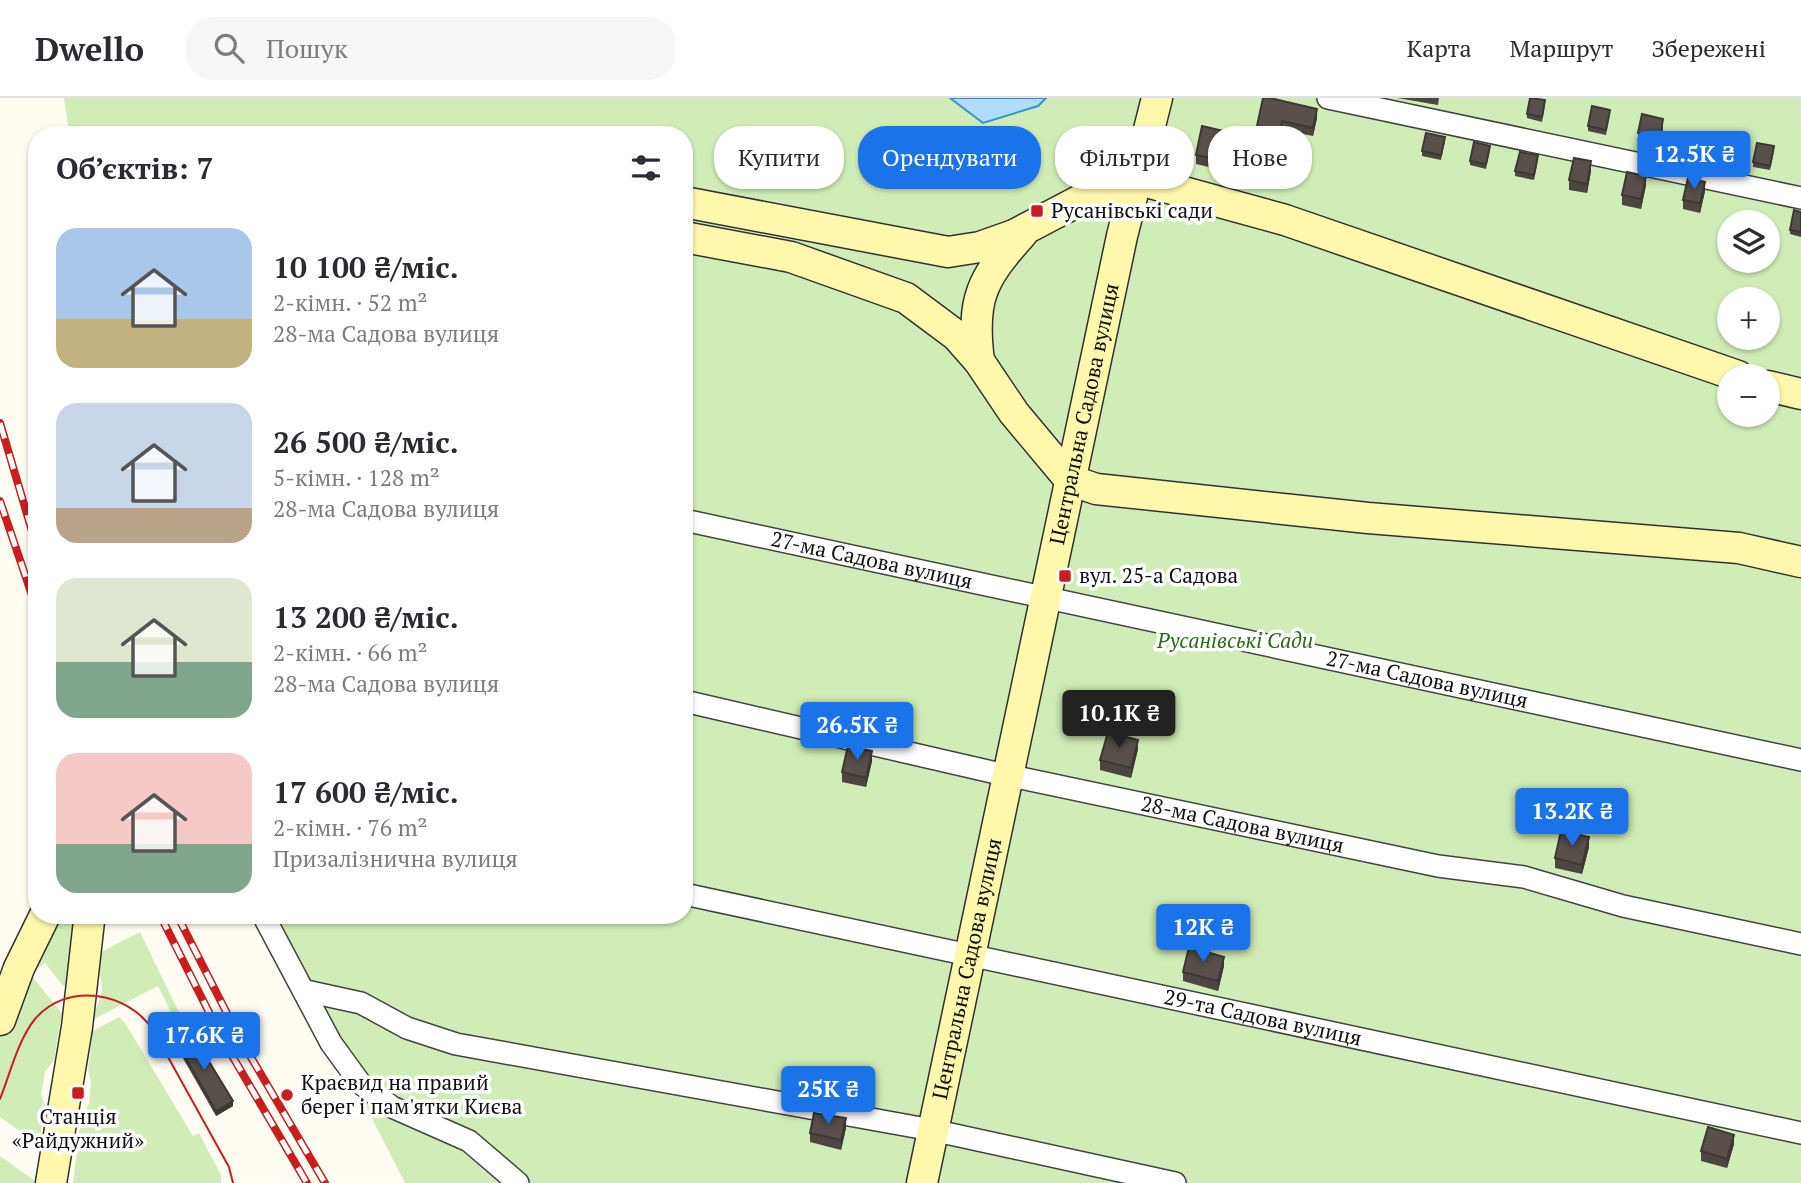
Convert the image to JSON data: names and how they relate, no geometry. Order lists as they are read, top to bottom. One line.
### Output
{"streets":{"main road":["Центральна Садова вулиця"],"street":["27-ма Садова вулиця","28-ма Садова вулиця","29-та Садова вулиця"]},"crossings":[["Центральна Садова вулиця","27-ма Садова вулиця"],["Центральна Садова вулиця","28-ма Садова вулиця"],["Центральна Садова вулиця","29-та Садова вулиця"]],"parks":["Русанівські Сади"],"places":{"transit":["Русанівські сади","вул. 25-а Садова","Станція «Райдужний»"],"other":["Краєвид на правий берег і пам'ятки Києва"]},"page":{"header":"Dwello","search":"Пошук","nav":["Карта","Маршрут","Збережені"],"chip":["Купити","Орендувати","Фільтри","Нове"],"heading":"Об’єктів: 7","price":["12.5K ₴","10.1K ₴","26.5K ₴","13.2K ₴","12K ₴","17.6K ₴","25K ₴"],"map_buttons":["+","−"],"list":[{"name":"10 100 ₴/міс.","note":"2-кімн. · 52 m² · 28-ма Садова вулиця"},{"name":"26 500 ₴/міс.","note":"5-кімн. · 128 m² · 28-ма Садова вулиця"},{"name":"13 200 ₴/міс.","note":"2-кімн. · 66 m² · 28-ма Садова вулиця"},{"name":"17 600 ₴/міс.","note":"2-кімн. · 76 m² · Призалізнична вулиця"}]}}
